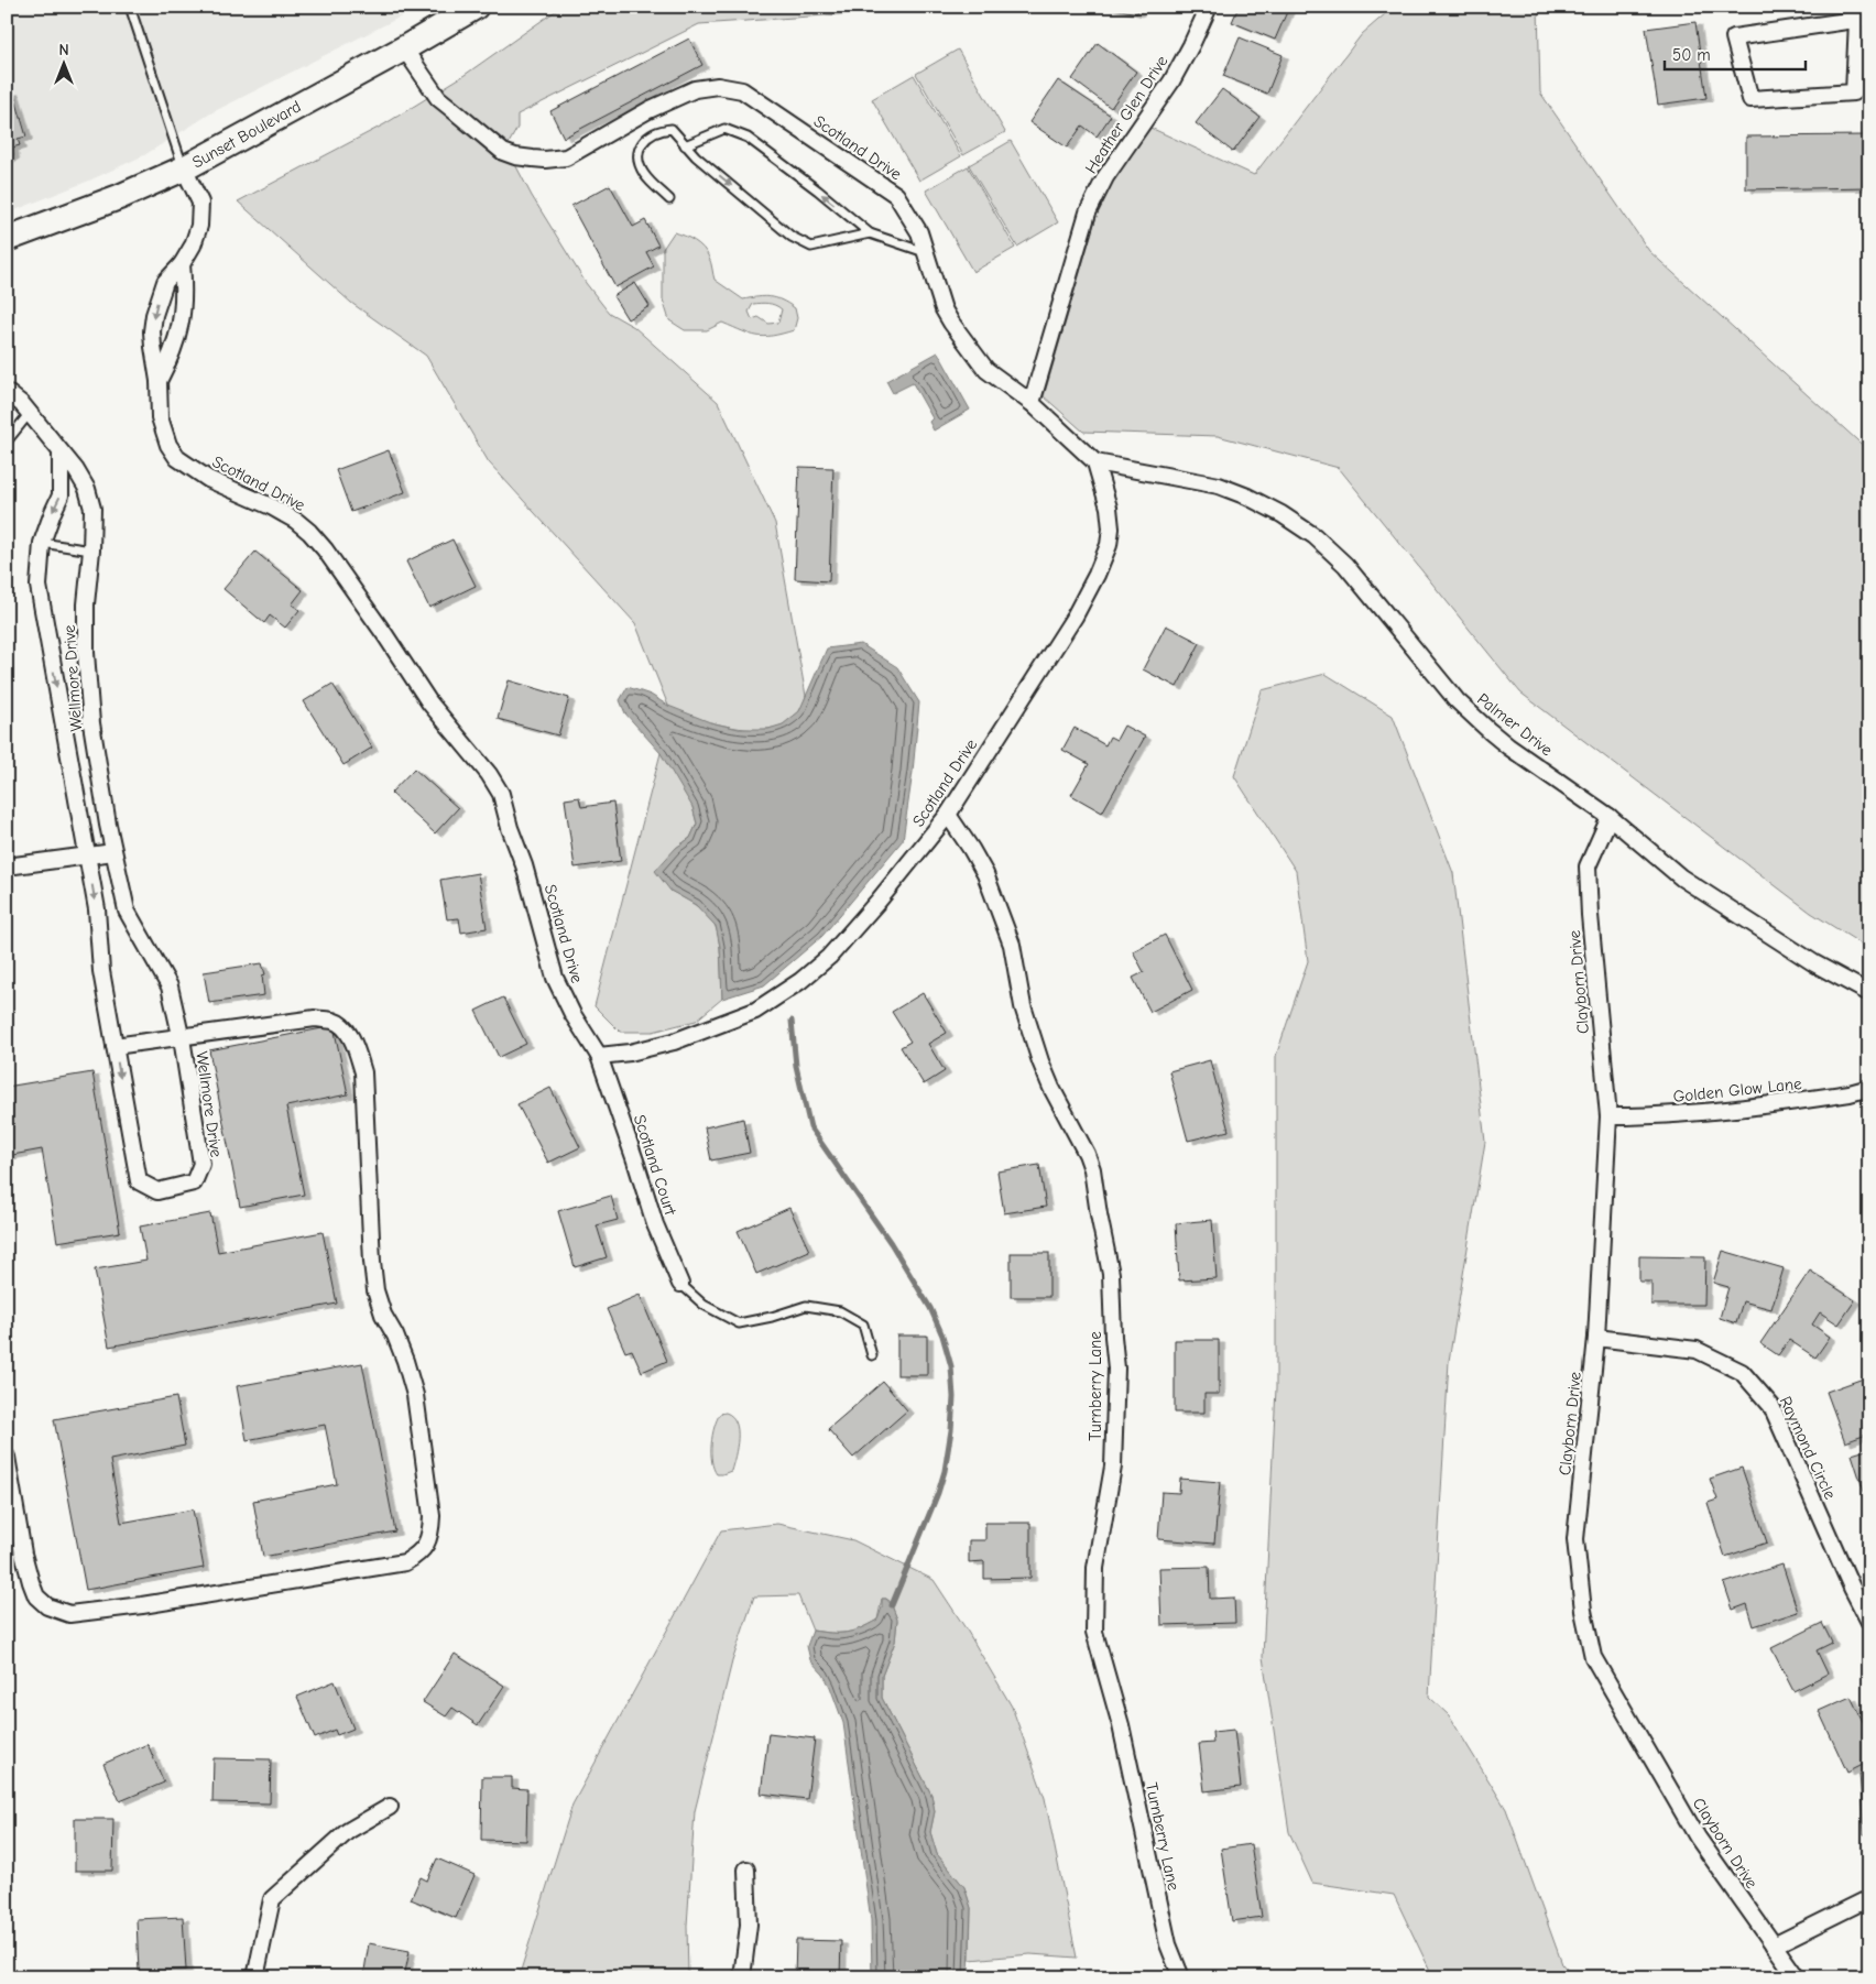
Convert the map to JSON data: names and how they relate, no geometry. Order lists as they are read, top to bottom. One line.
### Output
{"streets":{"main road":["Sunset Boulevard"],"street":["Heather Glen Drive","Scotland Drive","Wellmore Drive","Palmer Drive","Clayborn Drive","Golden Glow Lane","Scotland Court","Turnberry Lane","Raymond Circle"]},"crossings":[["Heather Glen Drive","Scotland Drive"],["Sunset Boulevard","Scotland Drive"],["Scotland Drive","Palmer Drive"],["Scotland Drive","Scotland Court"],["Scotland Drive","Turnberry Lane"],["Palmer Drive","Clayborn Drive"],["Clayborn Drive","Golden Glow Lane"],["Clayborn Drive","Raymond Circle"]],"scale_bar":"50 m","north":"top"}
